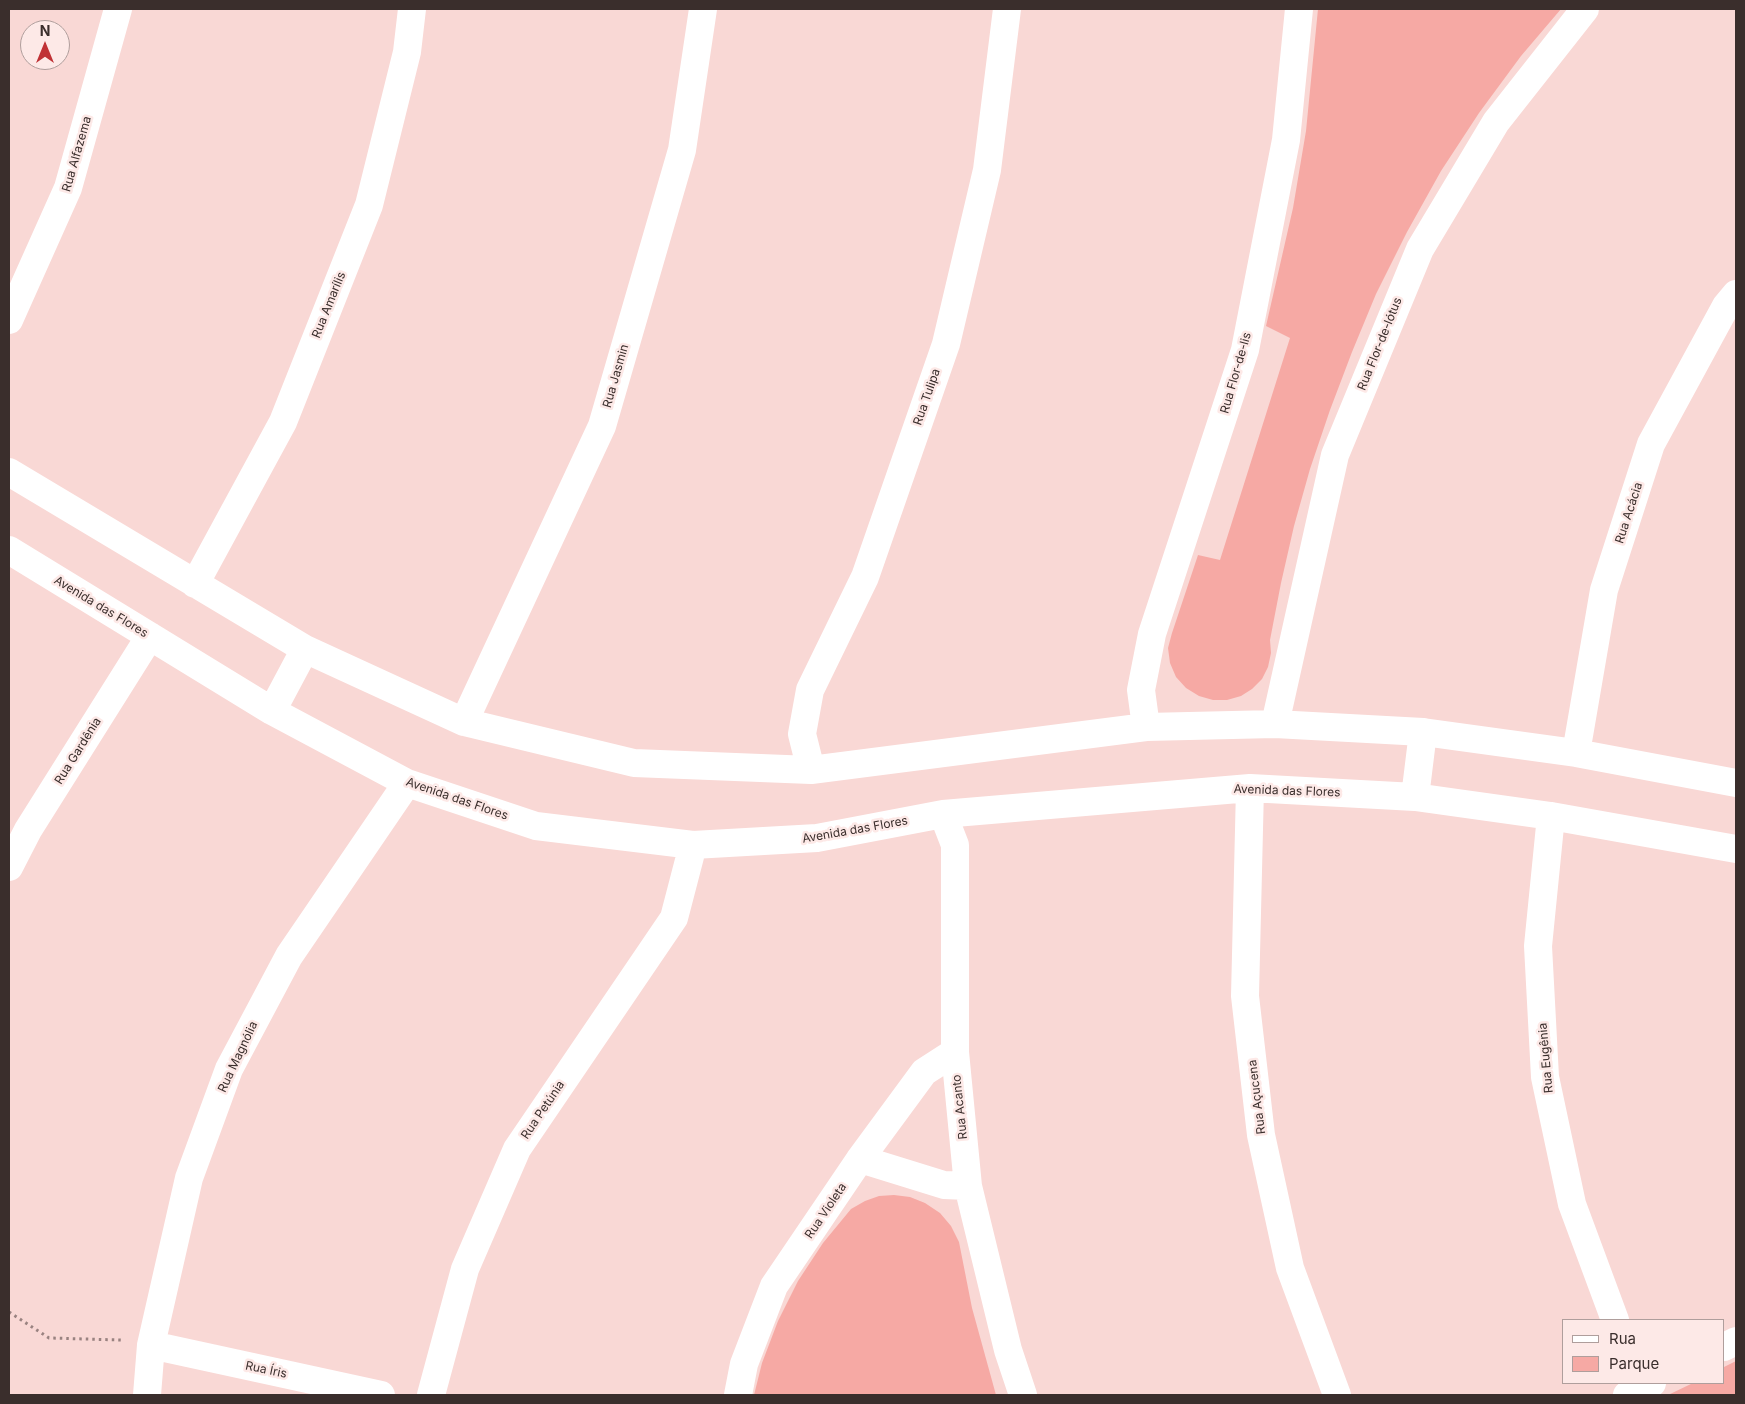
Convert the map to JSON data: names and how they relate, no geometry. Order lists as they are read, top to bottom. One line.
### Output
{"streets":{"street":["Rua Alfazema","Rua Amarílis","Rua Flor-de-lótus","Rua Flor-de-lis","Rua Jasmin","Rua Tulipa","Rua Acácia","Avenida das Flores","Rua Gardênia","Rua Magnólia","Rua Eugênia","Rua Açucena","Rua Acanto","Rua Petúnia","Rua Violeta","Rua Íris"]},"crossings":[["Avenida das Flores","Rua Gardênia"],["Avenida das Flores","Rua Magnólia"],["Avenida das Flores","Rua Eugênia"],["Avenida das Flores","Rua Açucena"],["Avenida das Flores","Rua Acanto"],["Avenida das Flores","Rua Petúnia"],["Rua Magnólia","Rua Íris"],["Rua Acanto","Rua Violeta"]],"legend":["Rua","Parque"],"north":"top"}
